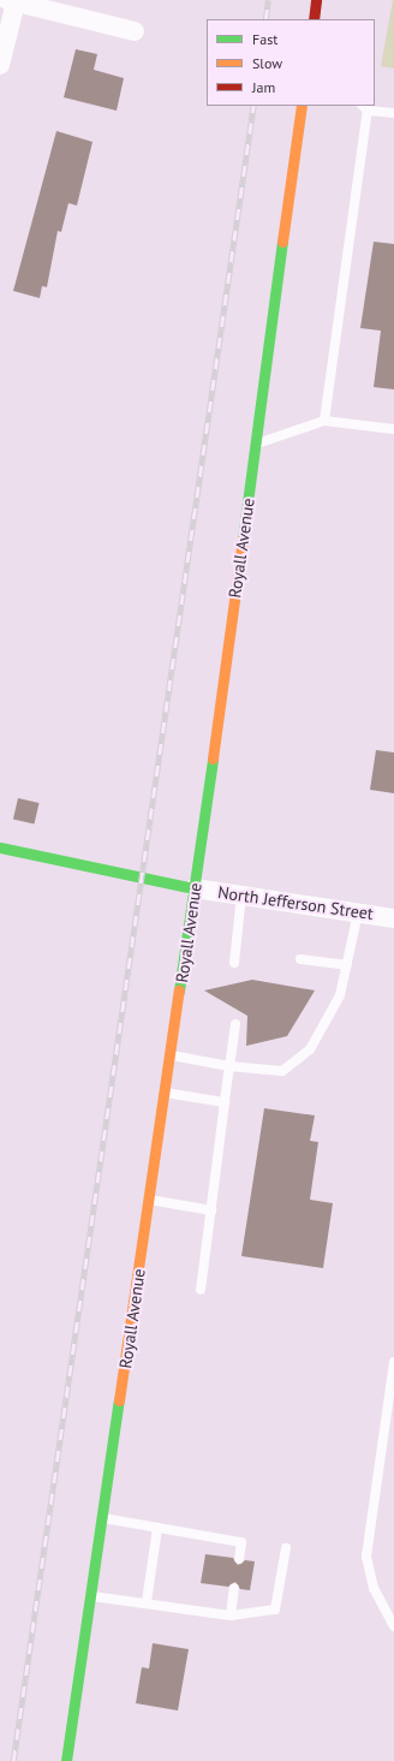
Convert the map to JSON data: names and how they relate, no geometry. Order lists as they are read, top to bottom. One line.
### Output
{"streets":{"street":["Royall Avenue","North Jefferson Street"]},"crossings":[["Royall Avenue","North Jefferson Street"]],"legend":["Fast","Slow","Jam"]}
